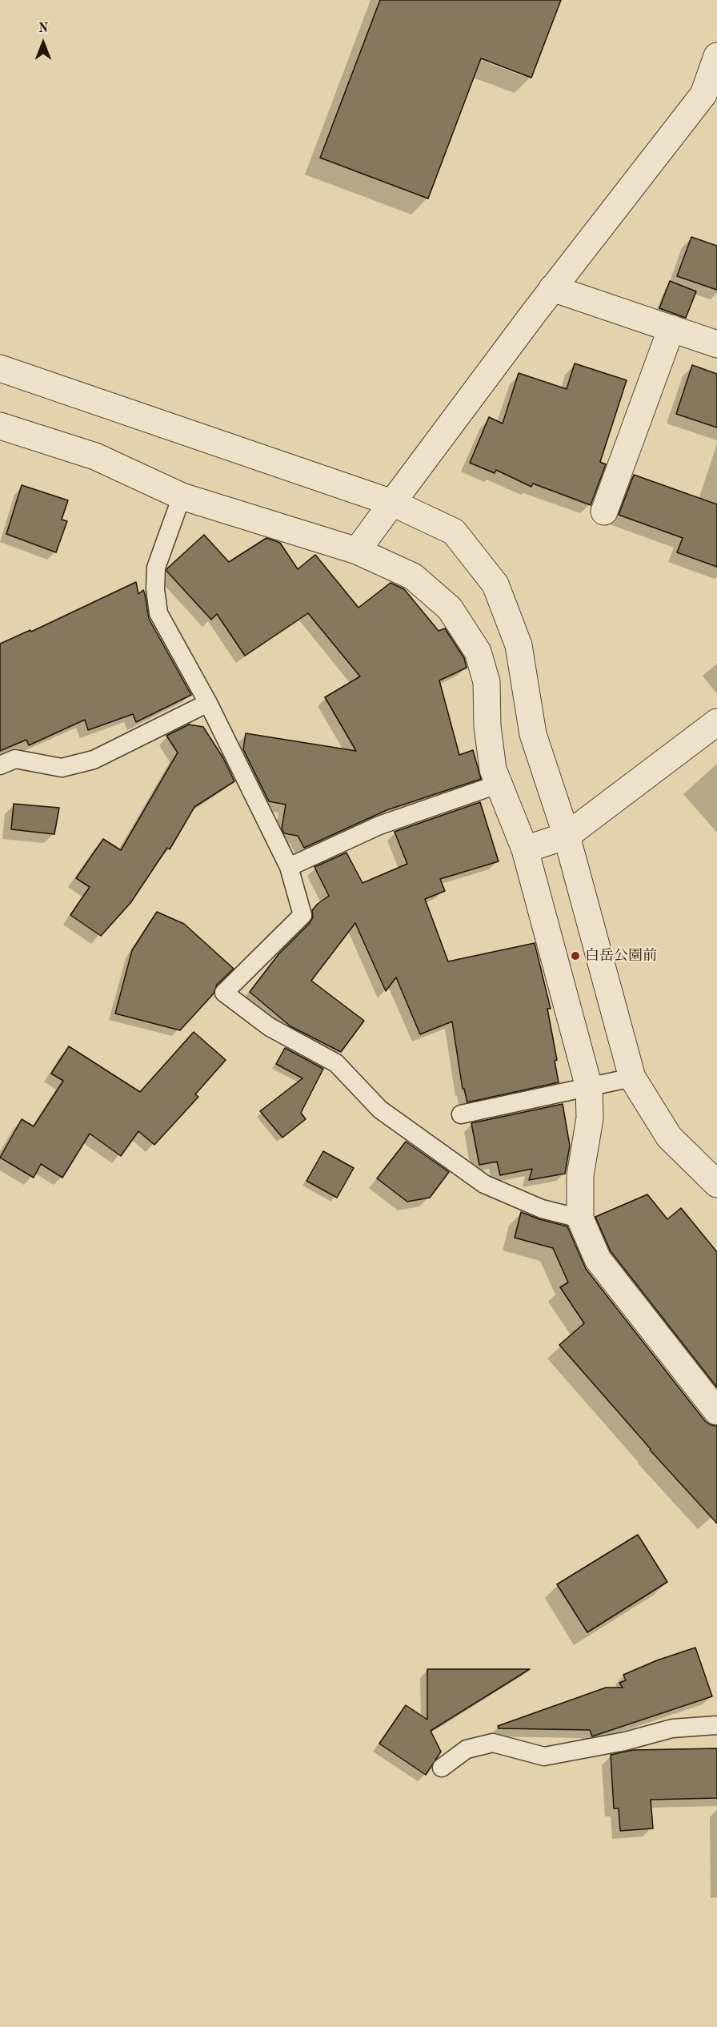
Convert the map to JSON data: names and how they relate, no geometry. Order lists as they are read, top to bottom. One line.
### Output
{"places":["白岳公園前"],"north":"top"}
